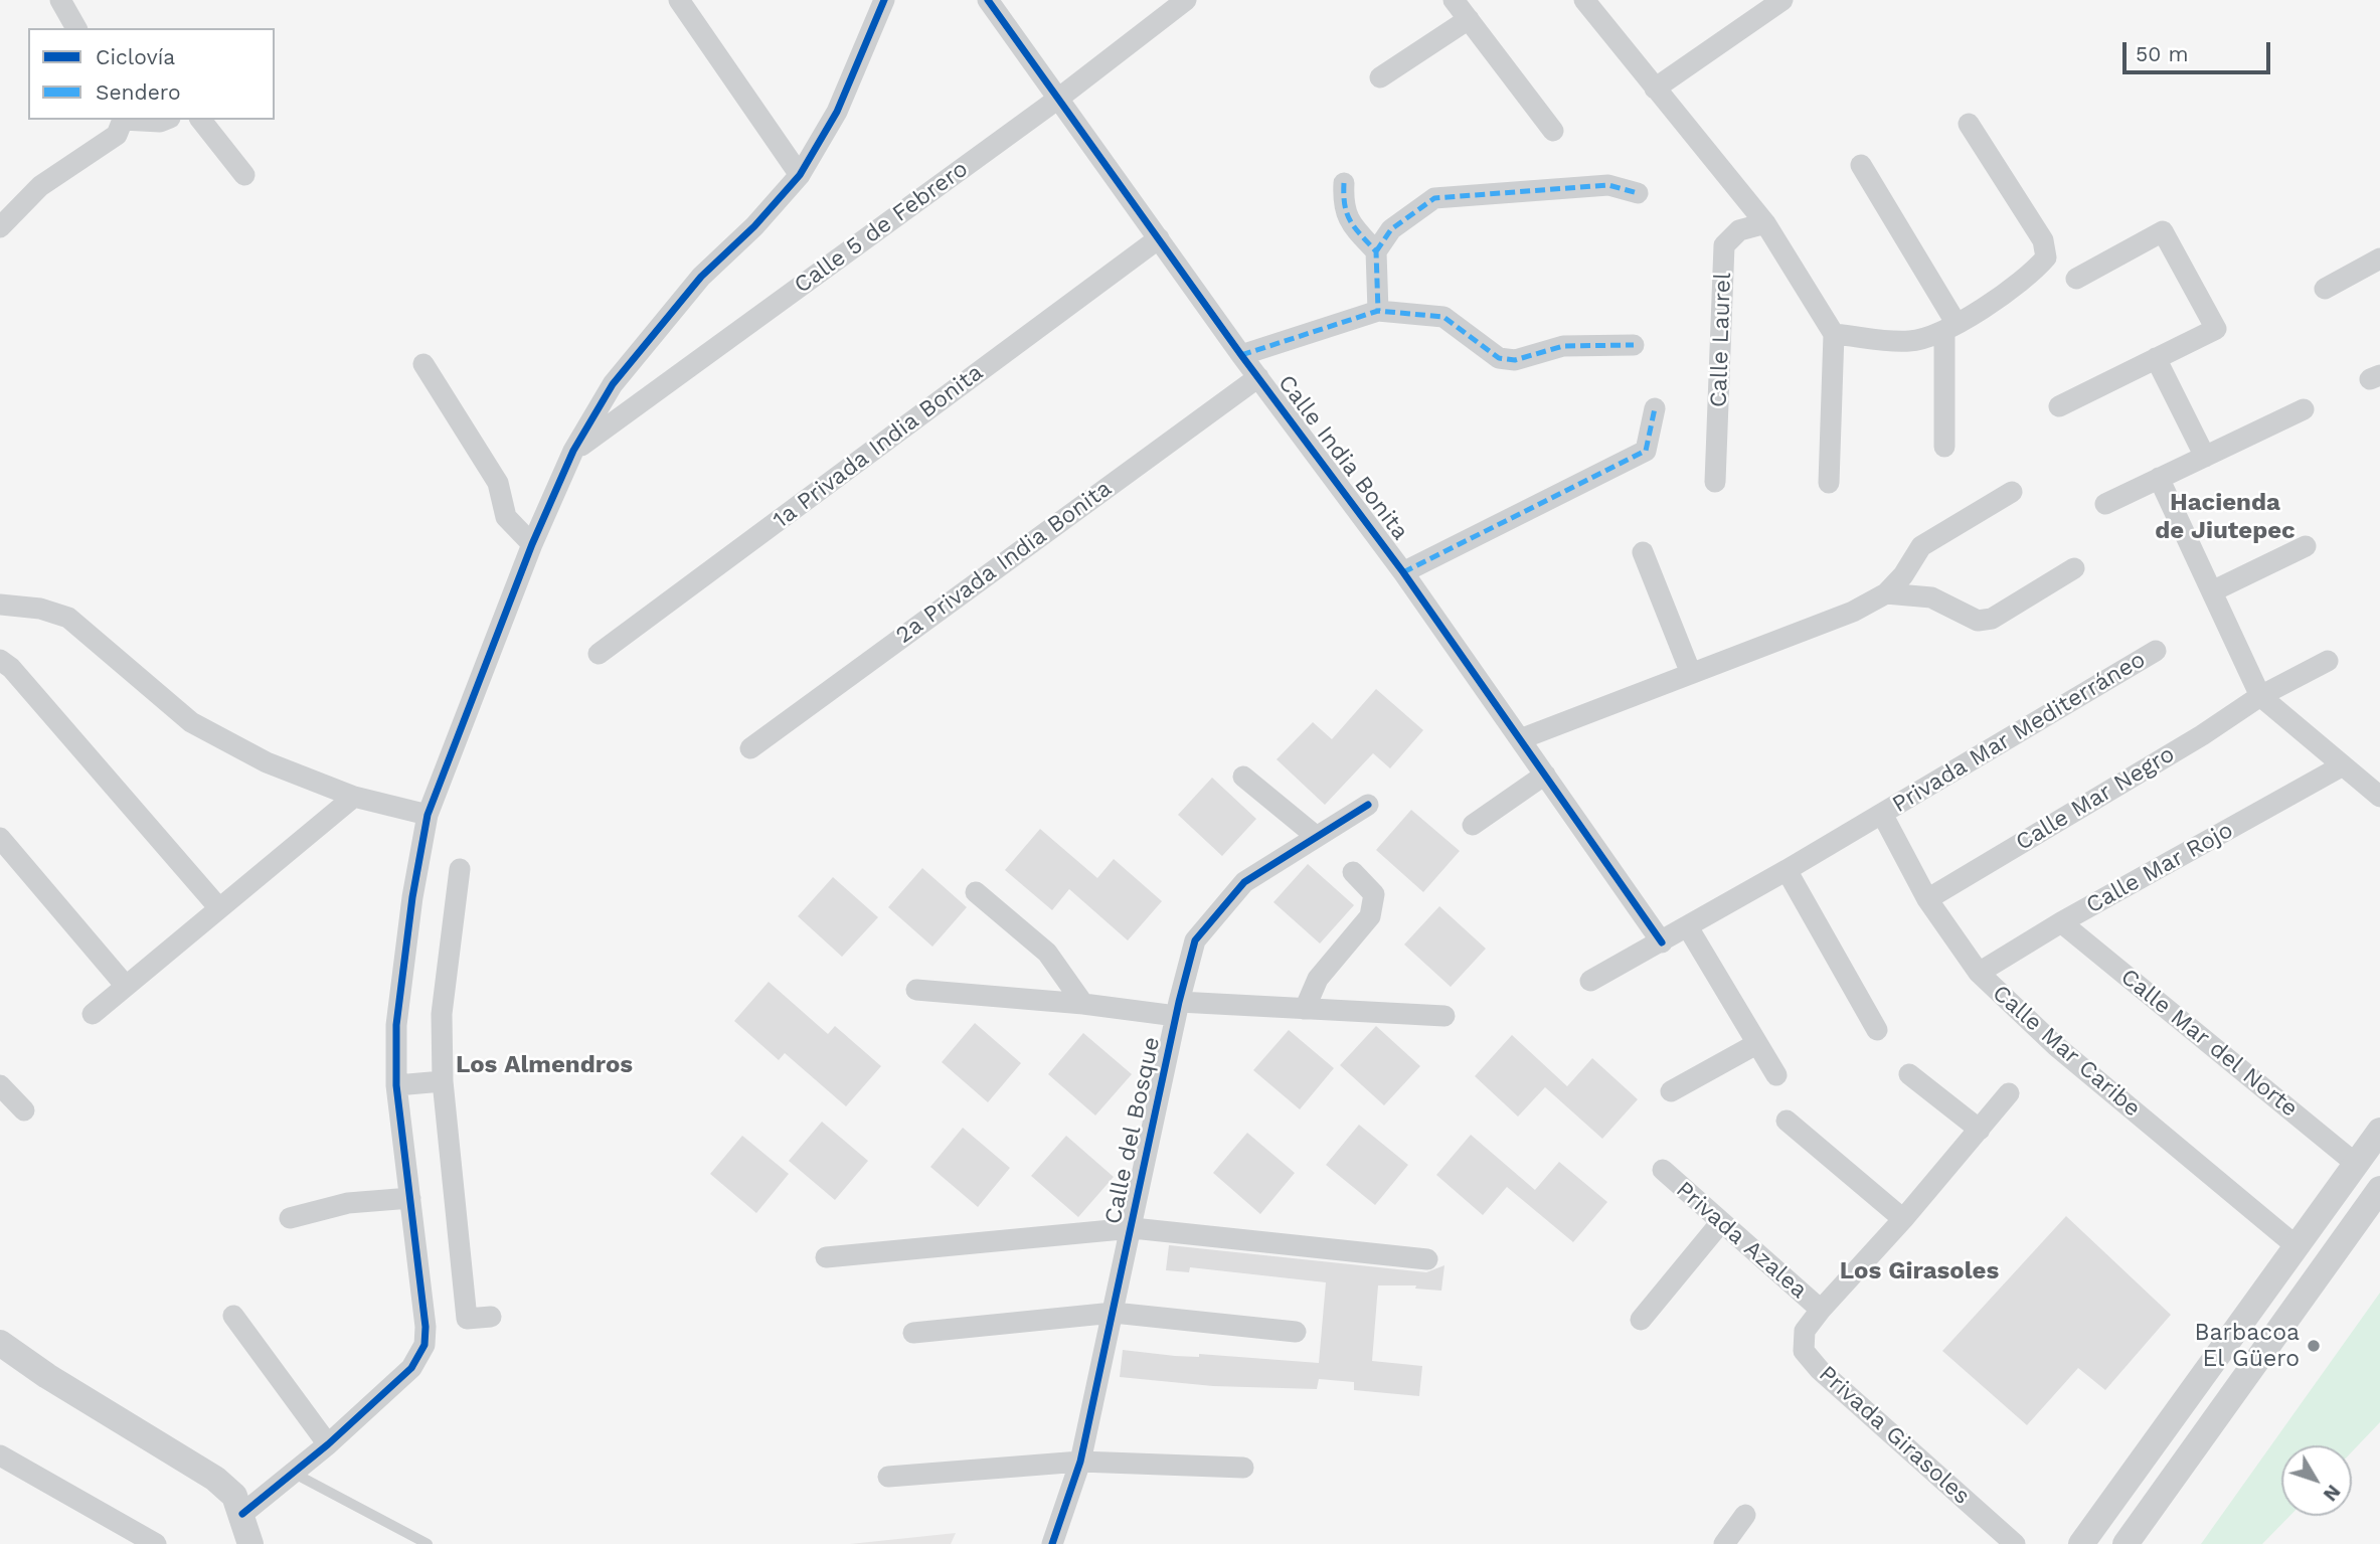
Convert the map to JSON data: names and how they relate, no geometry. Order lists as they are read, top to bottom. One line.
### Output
{"streets":{"street":["Calle 5 de Febrero","Calle Laurel","1a Privada India Bonita","Calle India Bonita","2a Privada India Bonita","Privada Mar Mediterráneo","Calle Mar Negro","Calle Mar Rojo","Calle Mar del Norte","Calle Mar Caribe","Calle del Bosque","Privada Azalea","Privada Girasoles"]},"crossings":[["Calle 5 de Febrero","Calle India Bonita"],["1a Privada India Bonita","Calle India Bonita"],["Calle India Bonita","2a Privada India Bonita"],["Calle India Bonita","Privada Mar Mediterráneo"],["Privada Mar Mediterráneo","Calle Mar Caribe"],["Calle Mar Negro","Calle Mar Caribe"],["Calle Mar Rojo","Calle Mar del Norte"],["Calle Mar Rojo","Calle Mar Caribe"],["Privada Azalea","Privada Girasoles"]],"districts":["Hacienda de Jiutepec","Los Almendros","Los Girasoles"],"places":["Barbacoa El Güero"],"legend":["Ciclovía","Sendero"],"scale_bar":"50 m","north":"bottom right"}
